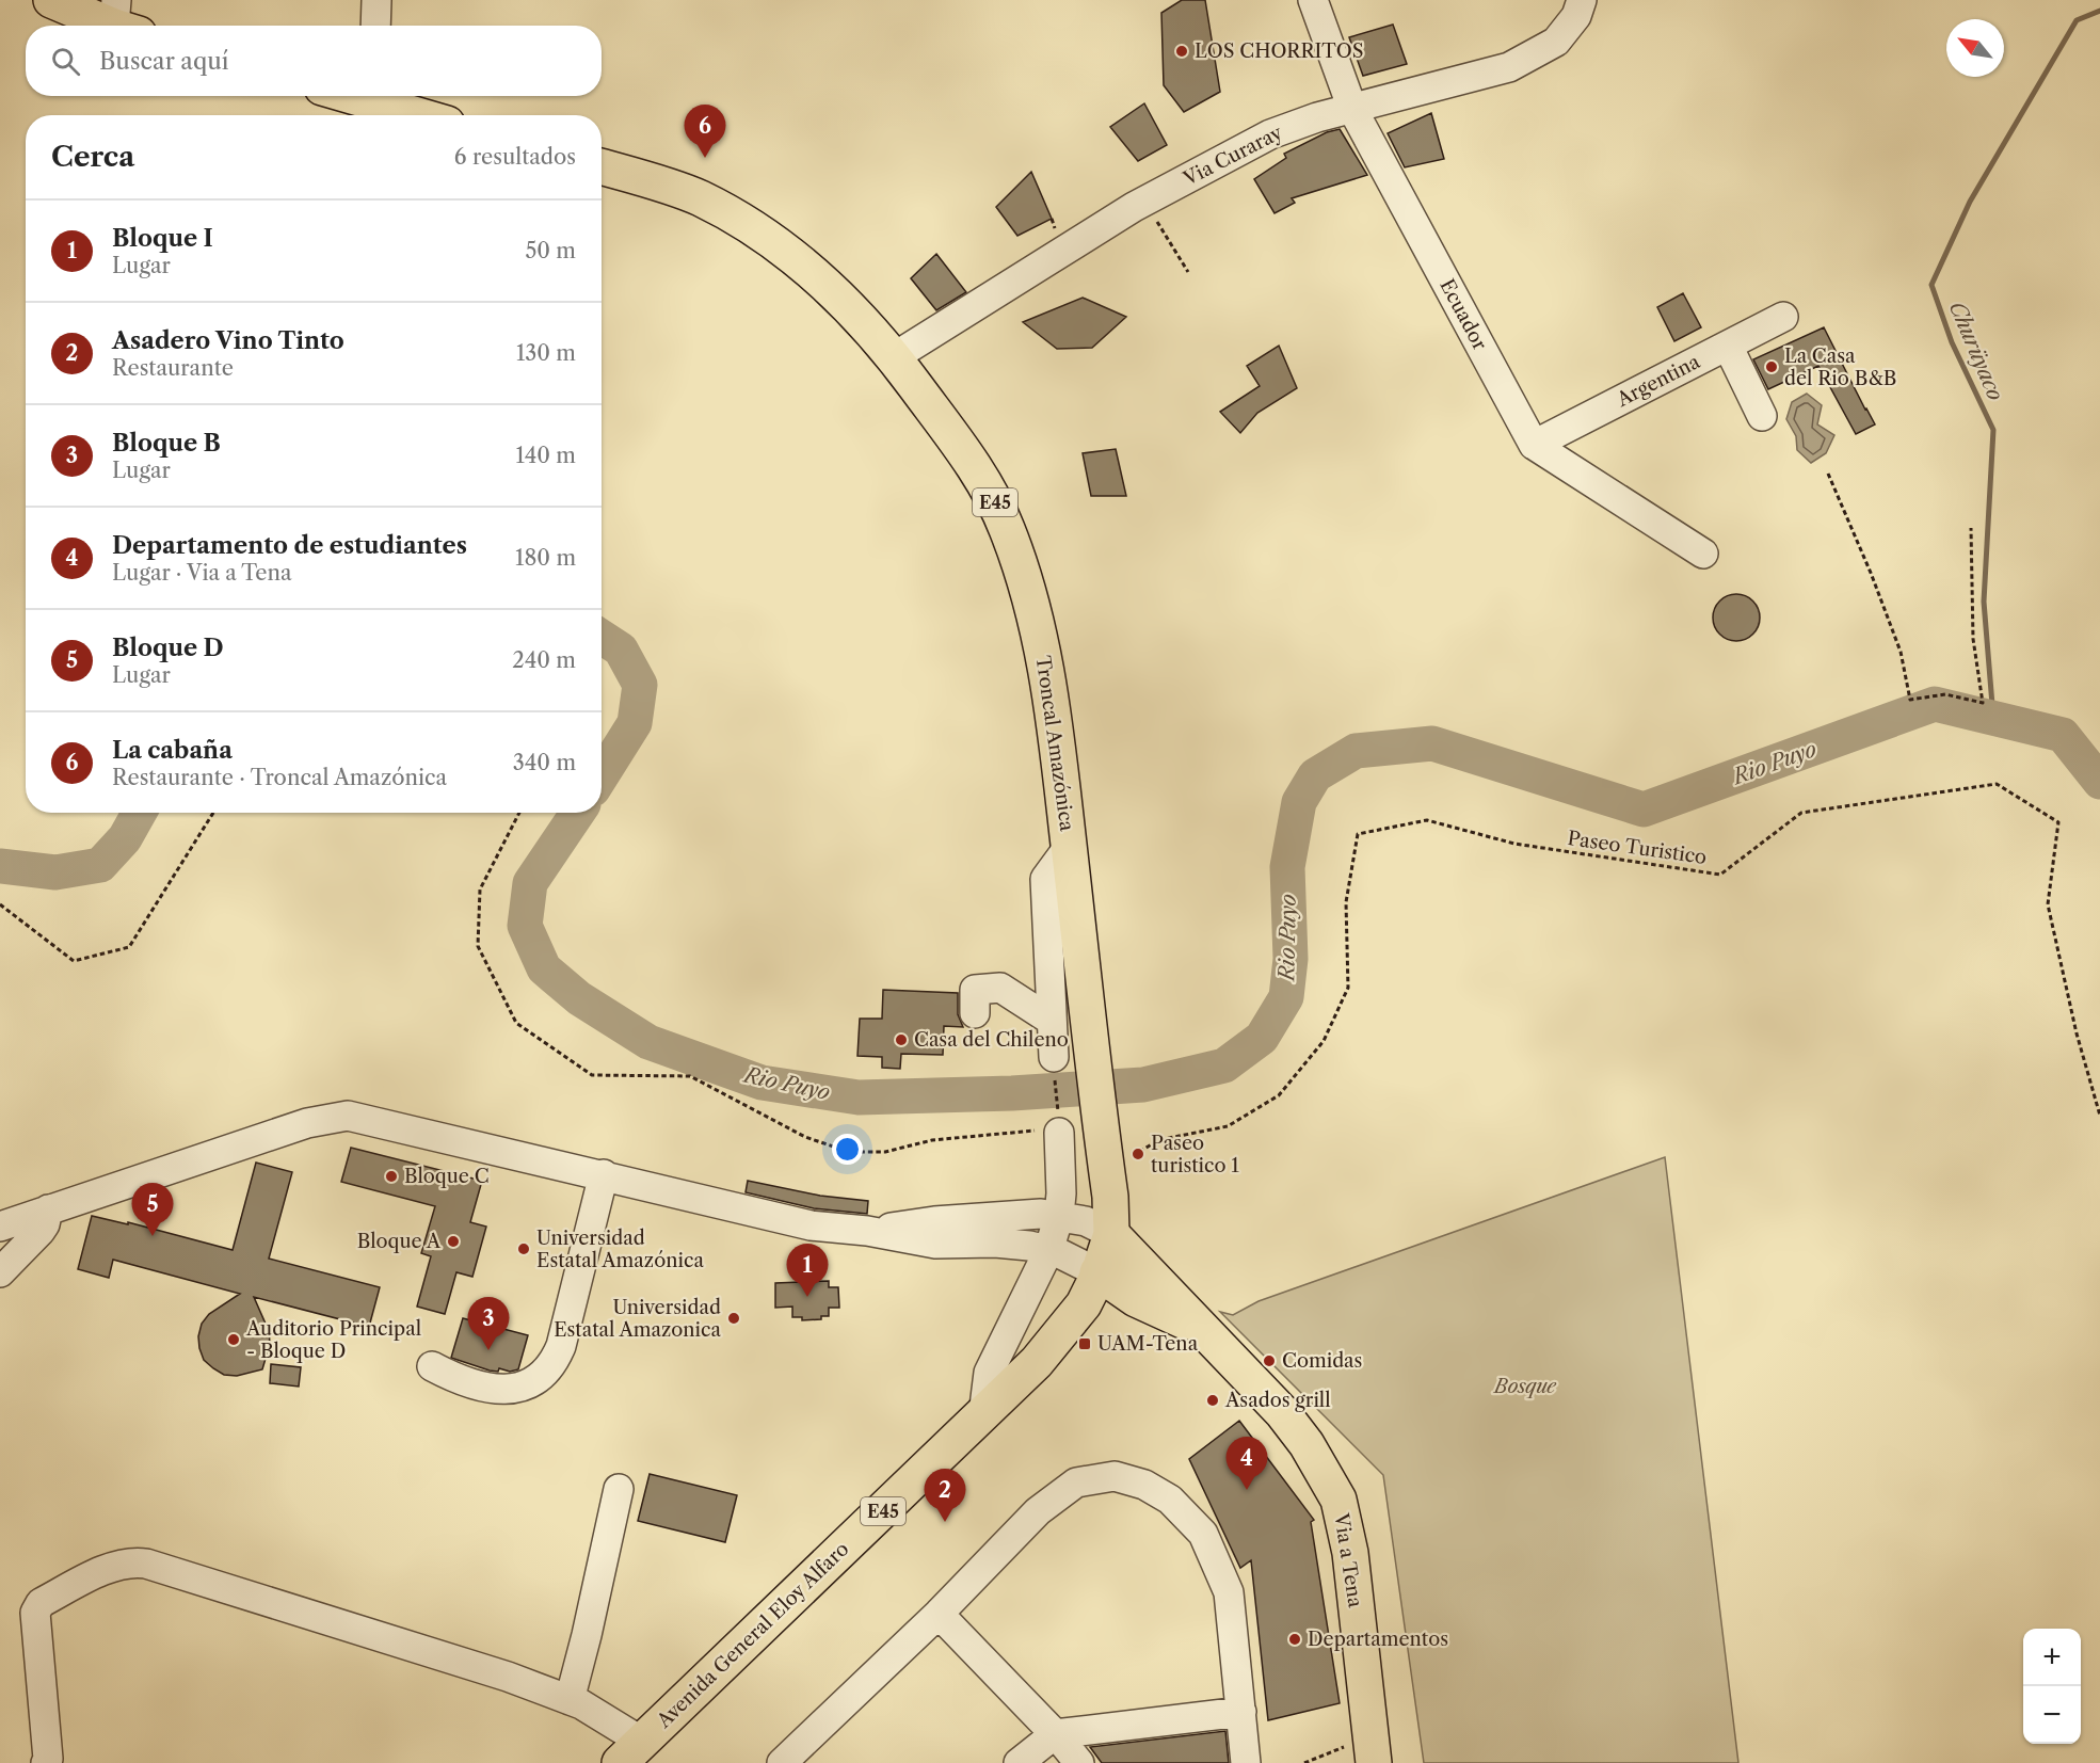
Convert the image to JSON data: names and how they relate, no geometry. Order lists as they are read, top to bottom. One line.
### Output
{"streets":{"main road":["E45","Troncal Amazónica","Via a Tena","Avenida General Eloy Alfaro"],"street":["Via Curaray","Ecuador","Argentina"],"path":["Paseo Turistico"]},"crossings":[["Via Curaray","Ecuador"],["Via Curaray","Troncal Amazónica"],["Ecuador","Argentina"],["Troncal Amazónica","Avenida General Eloy Alfaro"],["Via a Tena","Avenida General Eloy Alfaro"]],"water":["Churüyaco","Rio Puyo"],"parks":["Bosque"],"places":{"other":["LOS CHORRITOS","La Casa del Rio B&B","Casa del Chileno","Paseo turistico 1","Bloque C","Bloque A","Universidad Estatal Amazónica","Universidad Estatal Amazonica","Auditorio Principal - Bloque D","Comidas","Asados grill","Departamentos"],"transit":["UAM-Tena"]},"north":"top left","page":{"search":"Buscar aquí","pins":["6","5","1","3","4","2"],"heading":["Cerca","6 resultados"],"list":[{"mark":"1","name":"Bloque I","note":"Lugar","value":"50 m"},{"mark":"2","name":"Asadero Vino Tinto","note":"Restaurante","value":"130 m"},{"mark":"3","name":"Bloque B","note":"Lugar","value":"140 m"},{"mark":"4","name":"Departamento de estudiantes","note":"Lugar · Via a Tena","value":"180 m"},{"mark":"5","name":"Bloque D","note":"Lugar","value":"240 m"},{"mark":"6","name":"La cabaña","note":"Restaurante · Troncal Amazónica","value":"340 m"}],"map_buttons":["+","−"]}}
